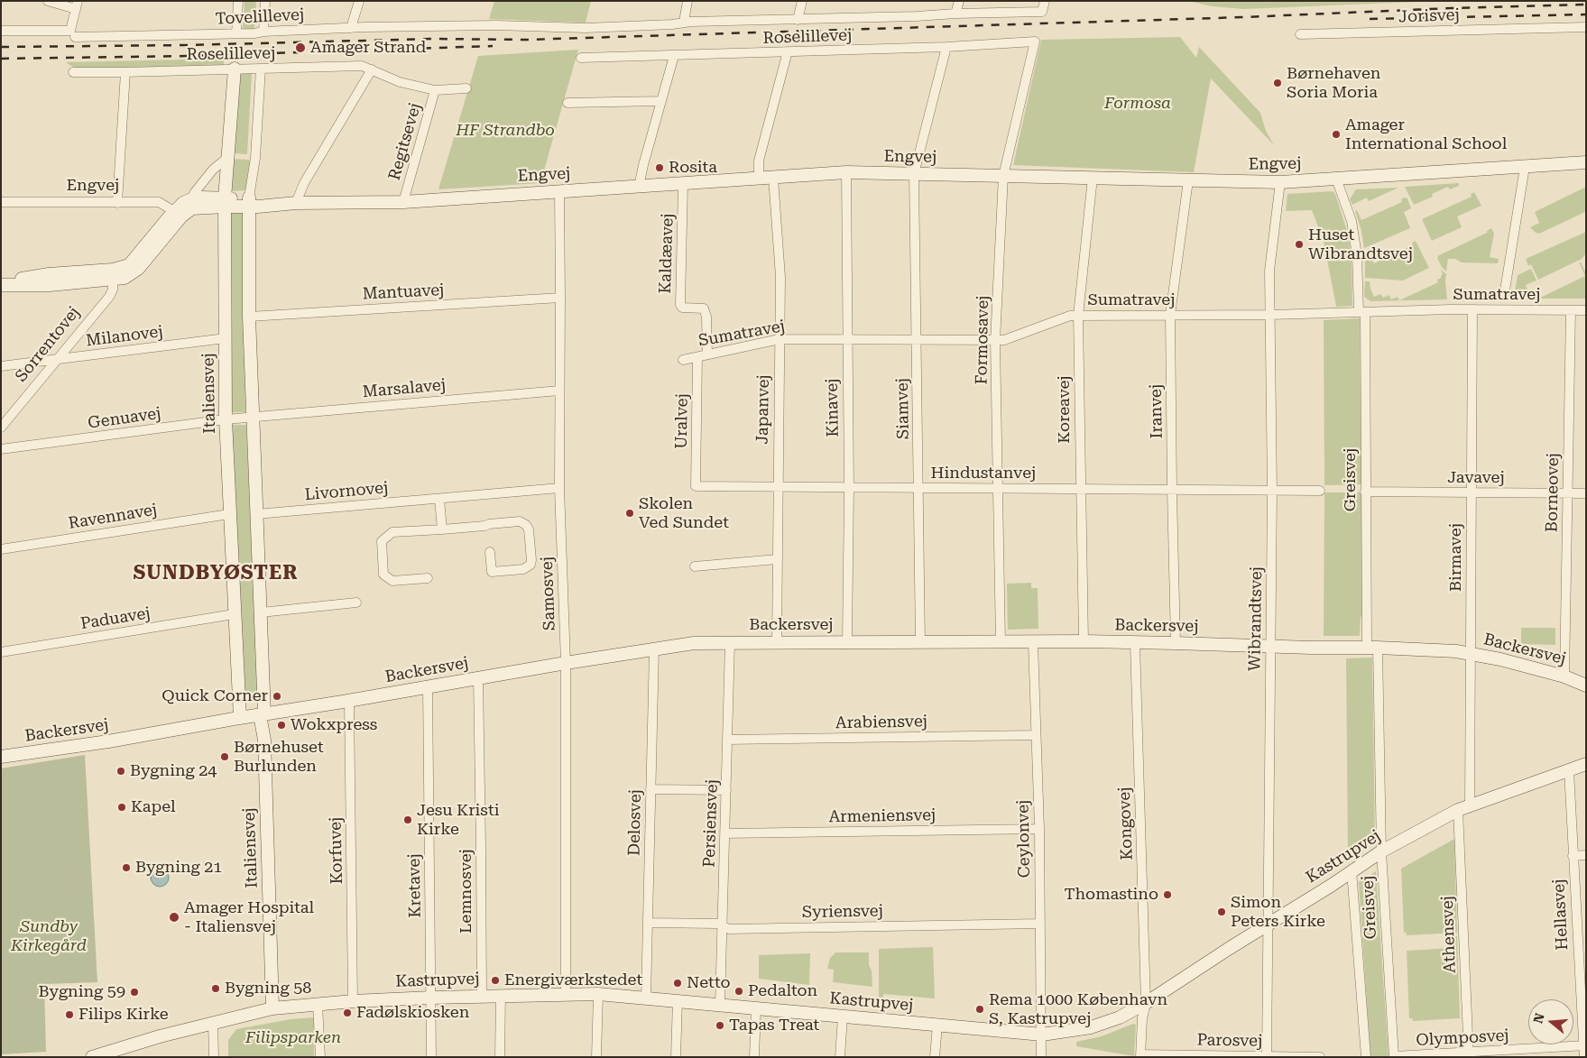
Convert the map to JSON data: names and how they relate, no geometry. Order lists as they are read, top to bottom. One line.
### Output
{"streets":{"street":["Jorisvej","Tovelillevej","Roselillevej","Regitsevej","Engvej","Kaldæavej","Mantuavej","Sumatravej","Milanovej","Formosavej","Sorrentovej","Marsalavej","Italiensvej","Kinavej","Siamvej","Japanvej","Koreavej","Iranvej","Genuavej","Uralvej","Hindustanvej","Javavej","Greisvej","Livornovej","Borneovej","Ravennavej","Birmavej","Samosvej","Paduavej","Wibrandtsvej","Backersvej","Arabiensvej","Armeniensvej","Delosvej","Persiensvej","Kongovej","Ceylonvej","Korfuvej","Kastrupvej","Kretavej","Lemnosvej","Syriensvej","Hellasvej","Athensvej","Olymposvej","Parosvej"]},"crossings":[["Roselillevej","Regitsevej"],["Roselillevej","Formosavej"],["Roselillevej","Italiensvej"],["Roselillevej","Siamvej"],["Regitsevej","Engvej"],["Engvej","Kaldæavej"],["Engvej","Formosavej"],["Engvej","Italiensvej"],["Engvej","Kinavej"],["Engvej","Siamvej"],["Engvej","Japanvej"],["Engvej","Koreavej"],["Engvej","Iranvej"],["Engvej","Greisvej"],["Engvej","Samosvej"],["Engvej","Wibrandtsvej"],["Kaldæavej","Sumatravej"],["Mantuavej","Italiensvej"],["Mantuavej","Samosvej"],["Sumatravej","Formosavej"],["Sumatravej","Kinavej"],["Sumatravej","Siamvej"],["Sumatravej","Japanvej"],["Sumatravej","Koreavej"],["Sumatravej","Iranvej"],["Sumatravej","Uralvej"],["Sumatravej","Greisvej"],["Sumatravej","Borneovej"],["Sumatravej","Birmavej"],["Sumatravej","Wibrandtsvej"],["Milanovej","Sorrentovej"],["Milanovej","Italiensvej"],["Formosavej","Hindustanvej"],["Formosavej","Backersvej"],["Marsalavej","Italiensvej"],["Marsalavej","Genuavej"],["Marsalavej","Samosvej"],["Italiensvej","Genuavej"],["Italiensvej","Livornovej"],["Italiensvej","Ravennavej"],["Italiensvej","Paduavej"],["Italiensvej","Backersvej"],["Italiensvej","Kastrupvej"],["Kinavej","Hindustanvej"],["Kinavej","Backersvej"],["Siamvej","Hindustanvej"],["Siamvej","Backersvej"],["Japanvej","Hindustanvej"],["Japanvej","Backersvej"],["Koreavej","Hindustanvej"],["Koreavej","Backersvej"],["Iranvej","Hindustanvej"],["Iranvej","Backersvej"],["Uralvej","Hindustanvej"],["Hindustanvej","Wibrandtsvej"],["Javavej","Greisvej"],["Javavej","Borneovej"],["Javavej","Birmavej"],["Greisvej","Backersvej"],["Greisvej","Kastrupvej"],["Greisvej","Olymposvej"],["Livornovej","Samosvej"],["Borneovej","Backersvej"],["Birmavej","Backersvej"],["Birmavej","Kastrupvej"],["Birmavej","Athensvej"],["Samosvej","Backersvej"],["Samosvej","Kastrupvej"],["Wibrandtsvej","Backersvej"],["Wibrandtsvej","Kastrupvej"],["Wibrandtsvej","Parosvej"],["Backersvej","Delosvej"],["Backersvej","Persiensvej"],["Backersvej","Kongovej"],["Backersvej","Ceylonvej"],["Backersvej","Korfuvej"],["Backersvej","Kretavej"],["Backersvej","Lemnosvej"],["Arabiensvej","Persiensvej"],["Arabiensvej","Ceylonvej"],["Armeniensvej","Persiensvej"],["Armeniensvej","Ceylonvej"],["Delosvej","Kastrupvej"],["Delosvej","Syriensvej"],["Persiensvej","Kastrupvej"],["Persiensvej","Syriensvej"],["Kongovej","Kastrupvej"],["Kongovej","Parosvej"],["Ceylonvej","Kastrupvej"],["Ceylonvej","Syriensvej"],["Korfuvej","Kastrupvej"],["Kastrupvej","Kretavej"],["Kastrupvej","Lemnosvej"],["Kastrupvej","Hellasvej"],["Kastrupvej","Athensvej"],["Hellasvej","Olymposvej"],["Athensvej","Olymposvej"]],"districts":["SUNDBYØSTER"],"parks":["Formosa","HF Strandbo","Sundby Kirkegård","Filipsparken"],"places":["Amager Strand","Børnehaven Soria Moria","Amager International School","Rosita","Huset Wibrandtsvej","Skolen Ved Sundet","Quick Corner","Wokxpress","Børnehuset Burlunden","Bygning 24","Kapel","Jesu Kristi Kirke","Bygning 21","Thomastino","Simon Peters Kirke","Amager Hospital - Italiensvej","Energiværkstedet","Netto","Bygning 58","Pedalton","Bygning 59","Rema 1000 København S, Kastrupvej","Fadølskiosken","Filips Kirke","Tapas Treat"],"north":"left"}
